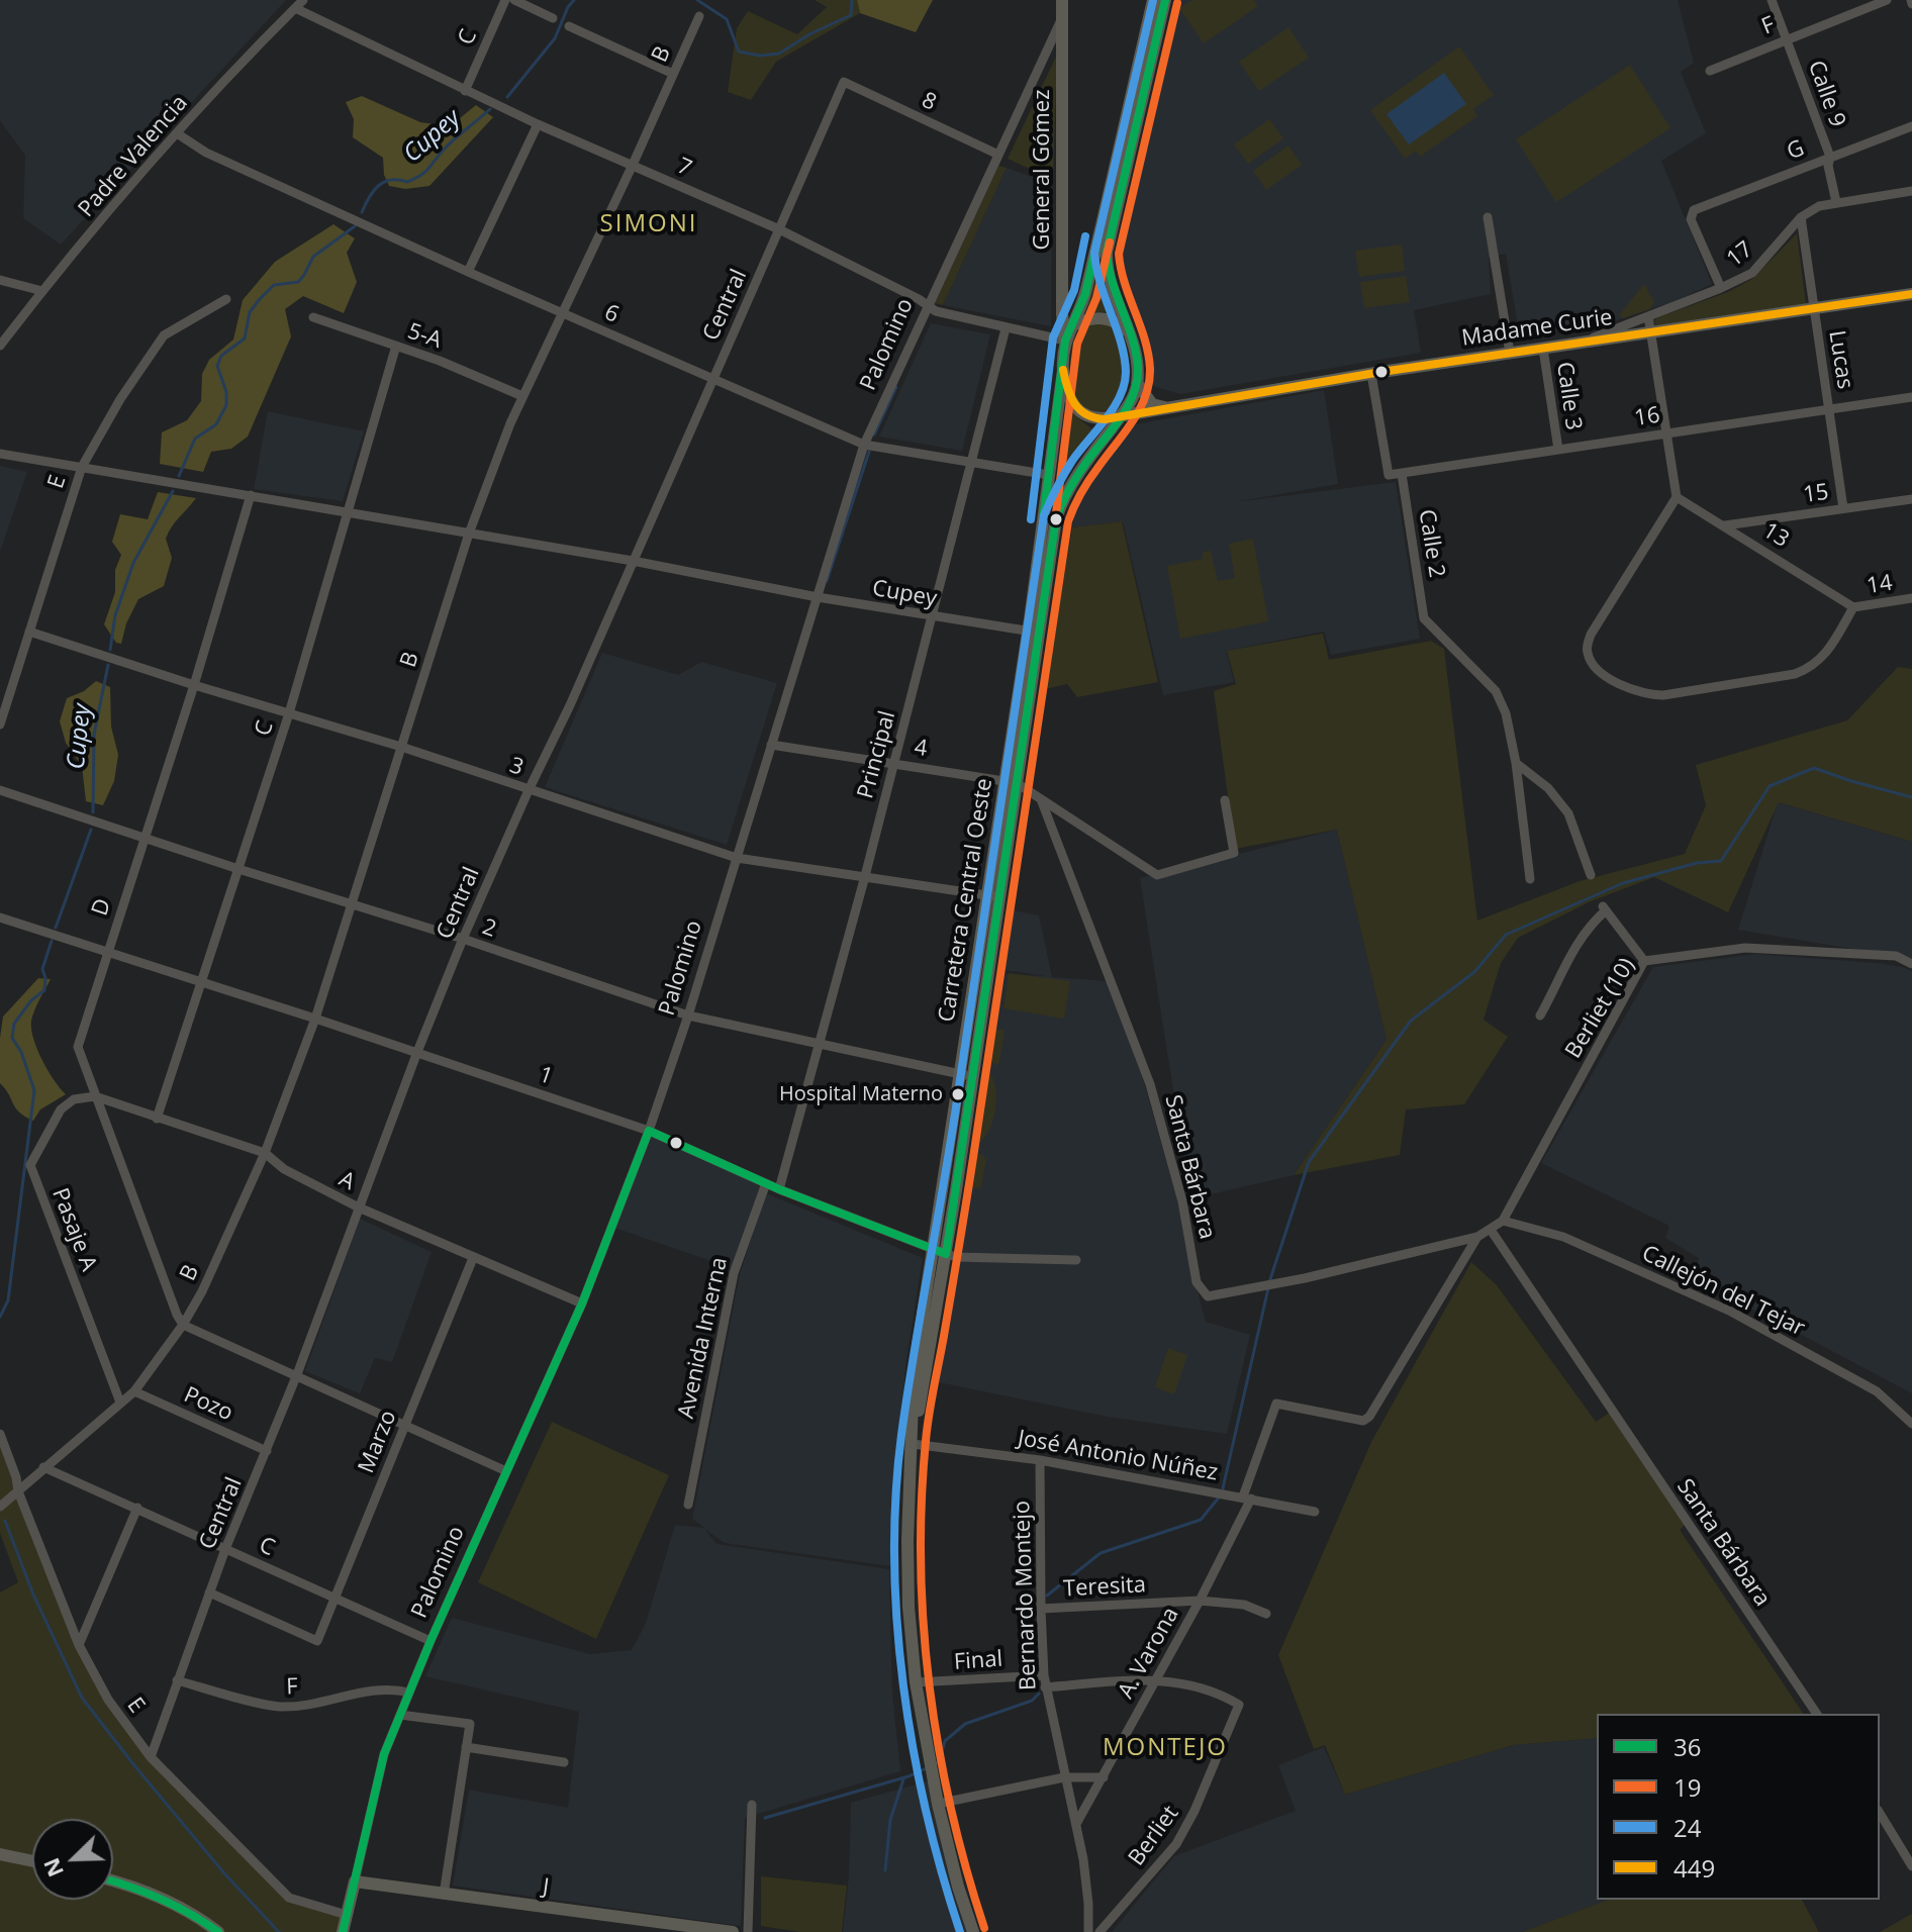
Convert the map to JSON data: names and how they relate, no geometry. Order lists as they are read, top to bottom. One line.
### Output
{"streets":{"main road":["General Gómez","Madame Curie","Palomino","Carretera Central Oeste","J"],"street":["F","C","B","Calle 9","8","G","Padre Valencia","7","17","Central","6","5-A","Lucas","Calle 3","16","E","15","13","Calle 2","14","Cupey","4","Principal","3","D","2","Berliet (10)","1","Santa Bárbara","A","Pasaje A","Callejón del Tejar","Avenida Interna","Pozo","Marzo","José Antonio Núñez","Teresita","Bernardo Montejo","A. Varona","Final","Berliet"]},"crossings":[["F","Calle 9"],["F","Central"],["F","Palomino"],["C","B"],["C","7"],["C","Central"],["C","5-A"],["C","Palomino"],["C","Cupey"],["C","3"],["C","2"],["C","1"],["C","A"],["C","Marzo"],["B","7"],["B","6"],["B","5-A"],["B","E"],["B","Cupey"],["B","3"],["B","D"],["B","2"],["B","1"],["B","A"],["B","Pasaje A"],["B","Pozo"],["Calle 9","G"],["Calle 9","17"],["8","Central"],["8","Palomino"],["G","17"],["Padre Valencia","7"],["Padre Valencia","6"],["7","General Gómez"],["7","Central"],["7","Madame Curie"],["7","Palomino"],["7","Principal"],["7","Carretera Central Oeste"],["General Gómez","Madame Curie"],["General Gómez","Palomino"],["General Gómez","Carretera Central Oeste"],["17","Madame Curie"],["17","Lucas"],["Central","6"],["Central","E"],["Central","Cupey"],["Central","3"],["Central","2"],["Central","1"],["Central","A"],["Central","Pozo"],["Central","Marzo"],["6","Palomino"],["6","Principal"],["6","Carretera Central Oeste"],["Madame Curie","Lucas"],["Madame Curie","Calle 3"],["Madame Curie","16"],["Madame Curie","Carretera Central Oeste"],["Palomino","E"],["Palomino","Cupey"],["Palomino","4"],["Palomino","3"],["Palomino","2"],["Palomino","1"],["Palomino","A"],["Palomino","J"],["Lucas","16"],["Lucas","15"],["Calle 3","16"],["16","Calle 2"],["E","Cupey"],["E","3"],["15","13"],["13","14"],["Cupey","Principal"],["Cupey","Carretera Central Oeste"],["Cupey","D"],["4","Principal"],["4","Carretera Central Oeste"],["Principal","3"],["Principal","2"],["Principal","1"],["3","Carretera Central Oeste"],["3","D"],["Carretera Central Oeste","2"],["Carretera Central Oeste","1"],["Carretera Central Oeste","José Antonio Núñez"],["Carretera Central Oeste","Final"],["D","2"],["D","1"],["D","A"],["D","Pasaje A"],["Berliet (10)","Santa Bárbara"],["Berliet (10)","Callejón del Tejar"],["1","Avenida Interna"],["Santa Bárbara","Callejón del Tejar"],["Santa Bárbara","A. Varona"],["A","Pasaje A"],["A","Marzo"],["José Antonio Núñez","Bernardo Montejo"],["José Antonio Núñez","A. Varona"],["Teresita","Bernardo Montejo"],["Teresita","A. Varona"],["Bernardo Montejo","A. Varona"],["Bernardo Montejo","Final"],["A. Varona","Berliet"]],"districts":["SIMONI","MONTEJO"],"water":["Cupey"],"places":["Hospital Materno"],"lines":["transit line 36","transit line 24","transit line 19","transit line 449"],"legend":["36","19","24","449"],"north":"bottom left"}
